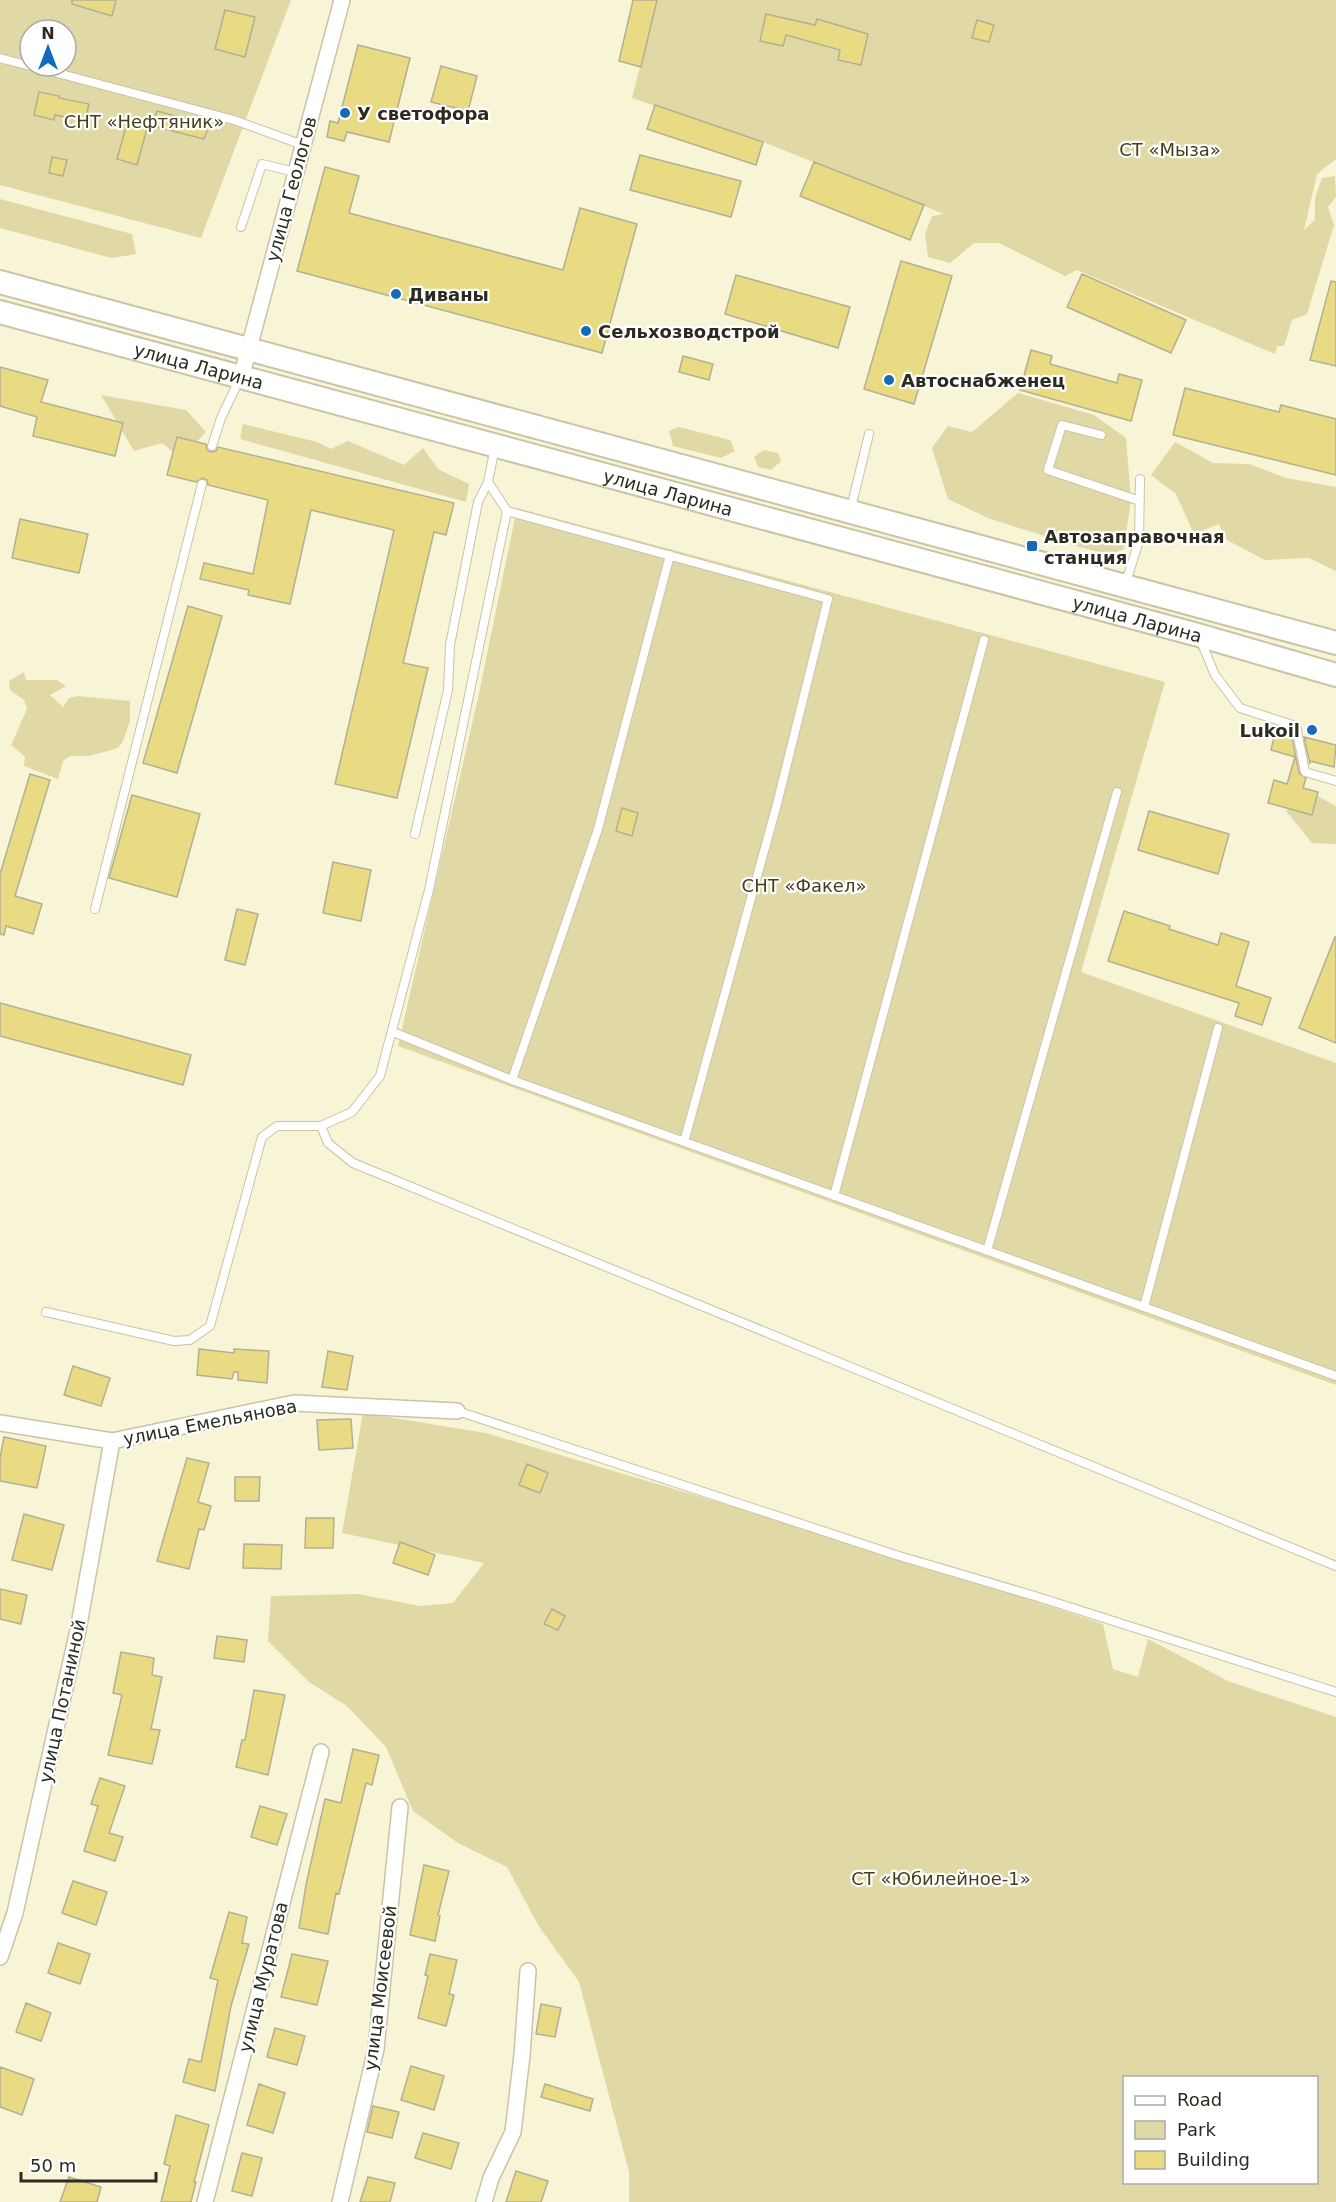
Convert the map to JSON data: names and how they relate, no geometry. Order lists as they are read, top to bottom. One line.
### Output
{"streets":{"main road":["улица Ларина"],"street":["улица Геологов","улица Емельянова","улица Потаниной","улица Муратова","улица Моисеевой"]},"crossings":[["улица Геологов","улица Ларина"],["улица Емельянова","улица Потаниной"]],"parks":["СНТ «Нефтяник»","СТ «Мыза»","СНТ «Факел»","СТ «Юбилейное-1»"],"places":{"other":["У светофора","Диваны","Сельхозводстрой","Автоснабженец","Lukoil"],"transit":["Автозаправочная станция"]},"legend":["Road","Park","Building"],"scale_bar":"50 m","north":"top"}
